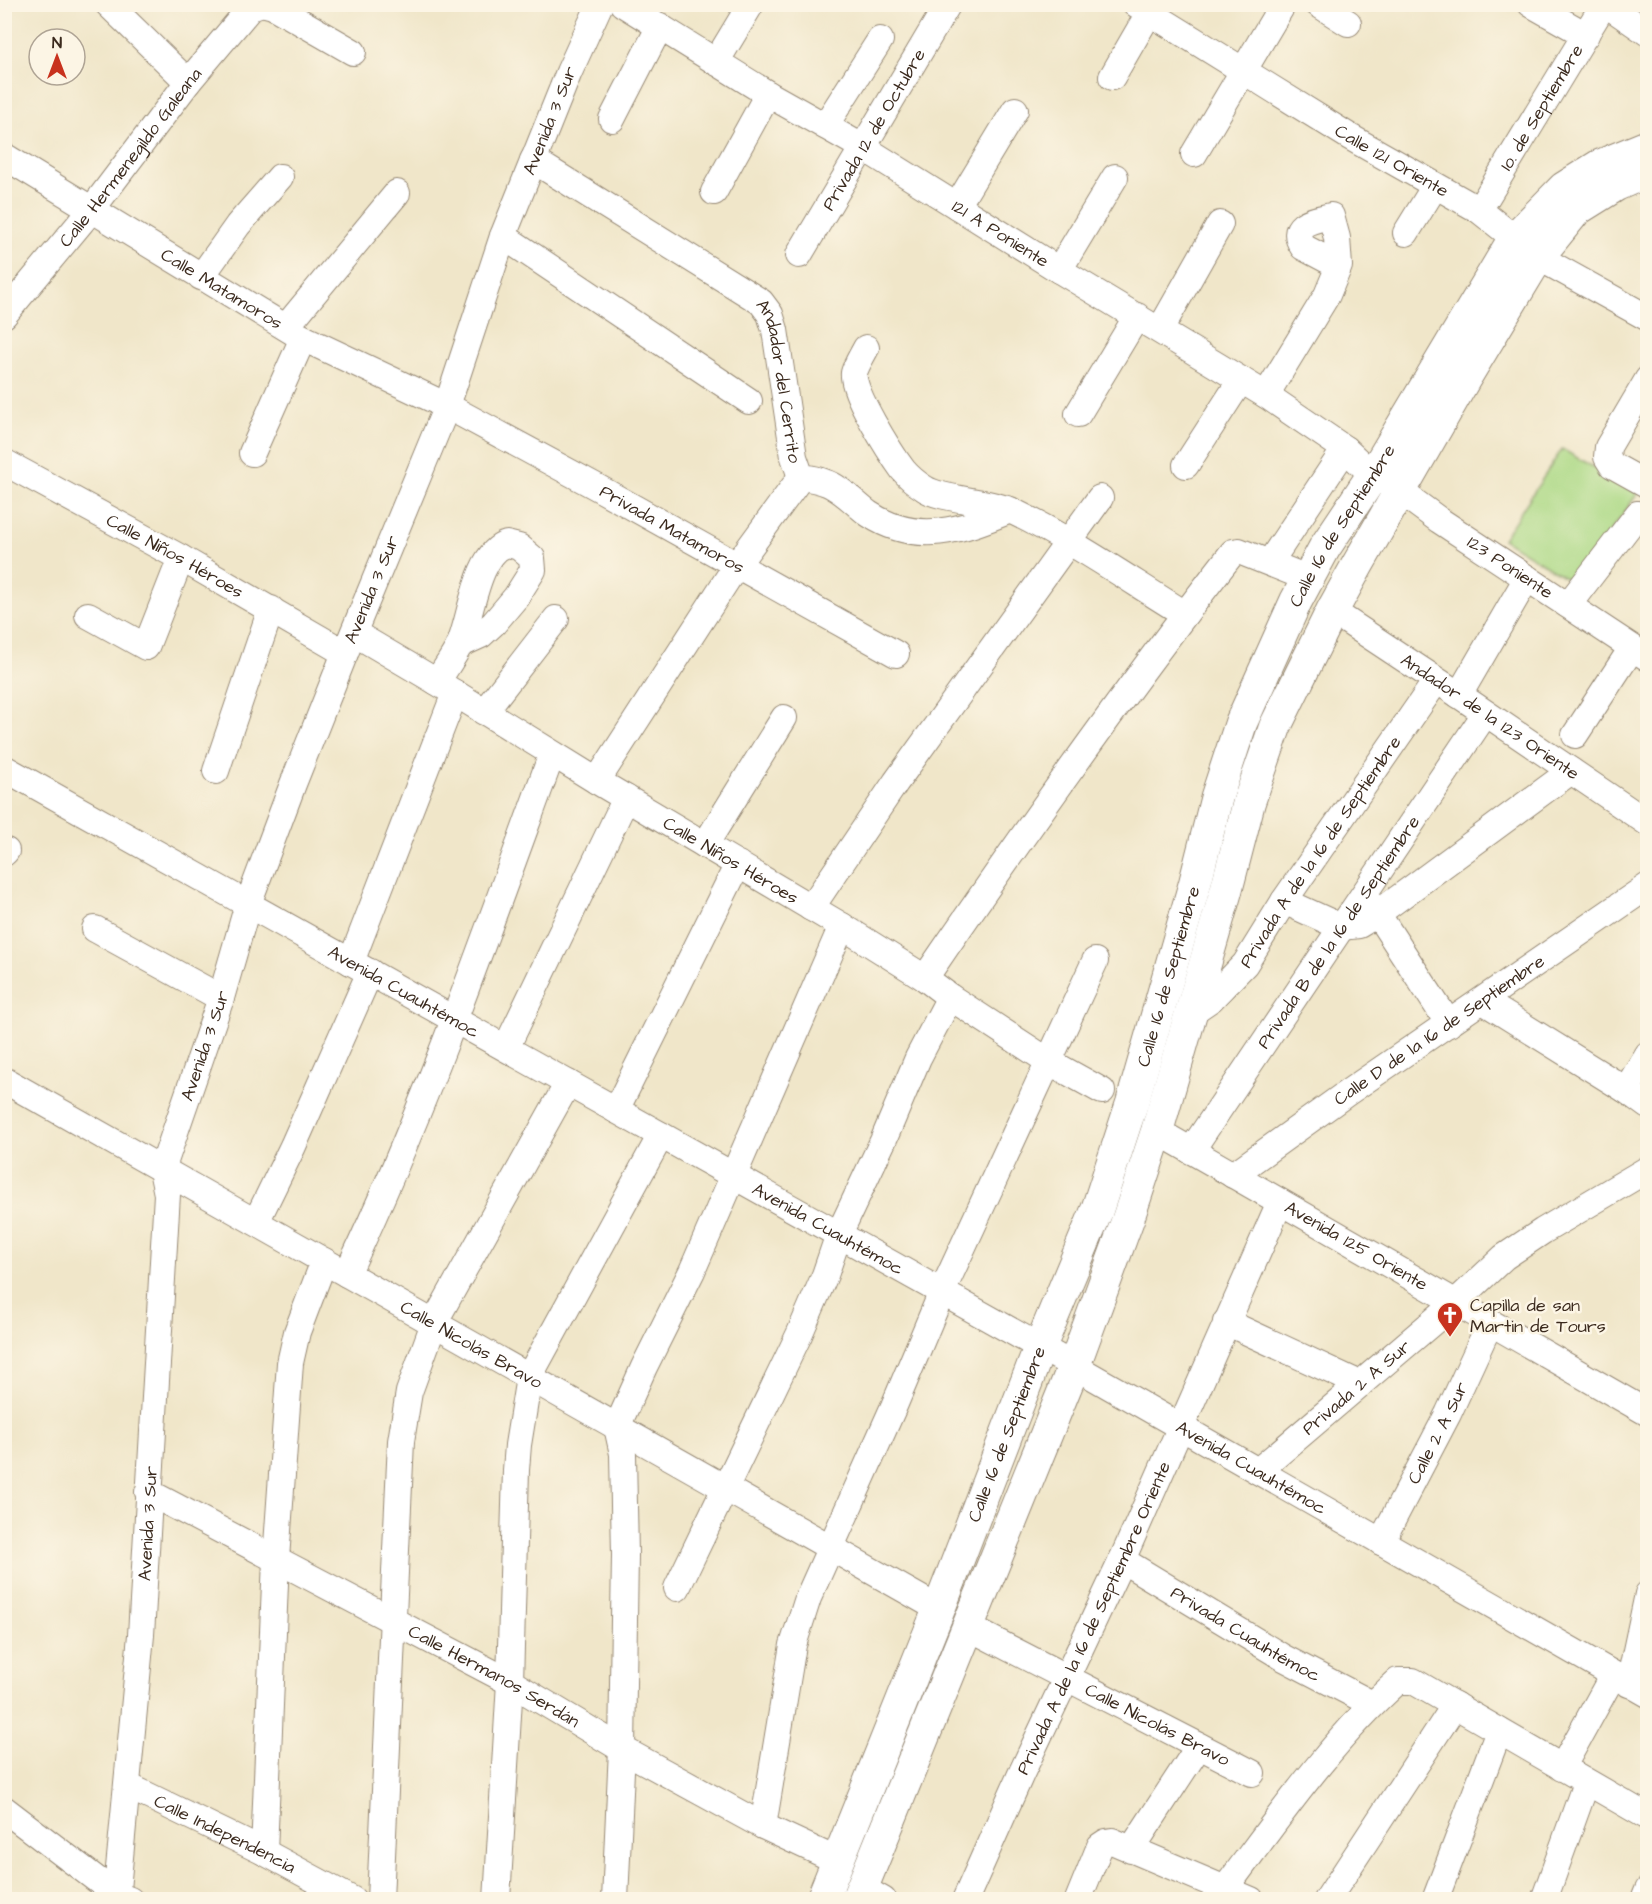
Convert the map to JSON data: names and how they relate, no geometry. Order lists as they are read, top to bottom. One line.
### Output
{"streets":{"main road":["Calle 16 de Septiembre"],"street":["1o. de Septiembre","Avenida 3 Sur","Privada 12 de Octubre","Calle Hermenegildo Galeana","Calle 121 Oriente","121 A Poniente","Calle Matamoros","Andador del Cerrito","Privada Matamoros","Calle Niños Héroes","123 Poniente","Andador de la 123 Oriente","Privada A de la 16 de Septiembre","Privada B de la 16 de Septiembre","Avenida Cuauhtémoc","Calle D de la 16 de Septiembre","Avenida 125 Oriente","Calle Nicolás Bravo","Privada 2 A Sur","Calle 2 A Sur","Privada A de la 16 de Septiembre Oriente","Privada Cuauhtémoc","Calle Hermanos Serdán","Calle Independencia"]},"crossings":[["1o. de Septiembre","Calle 121 Oriente"],["Avenida 3 Sur","Calle Matamoros"],["Avenida 3 Sur","Andador del Cerrito"],["Avenida 3 Sur","Privada Matamoros"],["Avenida 3 Sur","Calle Niños Héroes"],["Avenida 3 Sur","Avenida Cuauhtémoc"],["Avenida 3 Sur","Calle Nicolás Bravo"],["Avenida 3 Sur","Calle Hermanos Serdán"],["Avenida 3 Sur","Calle Independencia"],["Privada 12 de Octubre","121 A Poniente"],["Calle Hermenegildo Galeana","Calle Matamoros"],["Calle 121 Oriente","Calle 16 de Septiembre"],["121 A Poniente","Calle 16 de Septiembre"],["121 A Poniente","123 Poniente"],["Calle Matamoros","Privada Matamoros"],["Calle 16 de Septiembre","123 Poniente"],["Calle 16 de Septiembre","Andador de la 123 Oriente"],["Calle 16 de Septiembre","Privada A de la 16 de Septiembre"],["Calle 16 de Septiembre","Avenida Cuauhtémoc"],["Calle 16 de Septiembre","Avenida 125 Oriente"],["Calle 16 de Septiembre","Calle Nicolás Bravo"],["Calle 16 de Septiembre","Calle Hermanos Serdán"],["Andador de la 123 Oriente","Privada A de la 16 de Septiembre"],["Andador de la 123 Oriente","Privada B de la 16 de Septiembre"],["Privada B de la 16 de Septiembre","Avenida 125 Oriente"],["Avenida Cuauhtémoc","Privada 2 A Sur"],["Avenida Cuauhtémoc","Calle 2 A Sur"],["Avenida Cuauhtémoc","Privada A de la 16 de Septiembre Oriente"],["Calle D de la 16 de Septiembre","Avenida 125 Oriente"],["Avenida 125 Oriente","Privada 2 A Sur"],["Avenida 125 Oriente","Calle 2 A Sur"],["Avenida 125 Oriente","Privada A de la 16 de Septiembre Oriente"],["Calle Nicolás Bravo","Privada A de la 16 de Septiembre Oriente"],["Privada A de la 16 de Septiembre Oriente","Privada Cuauhtémoc"]],"places":{"church":["Capilla de san Martin de Tours"]},"north":"top"}
